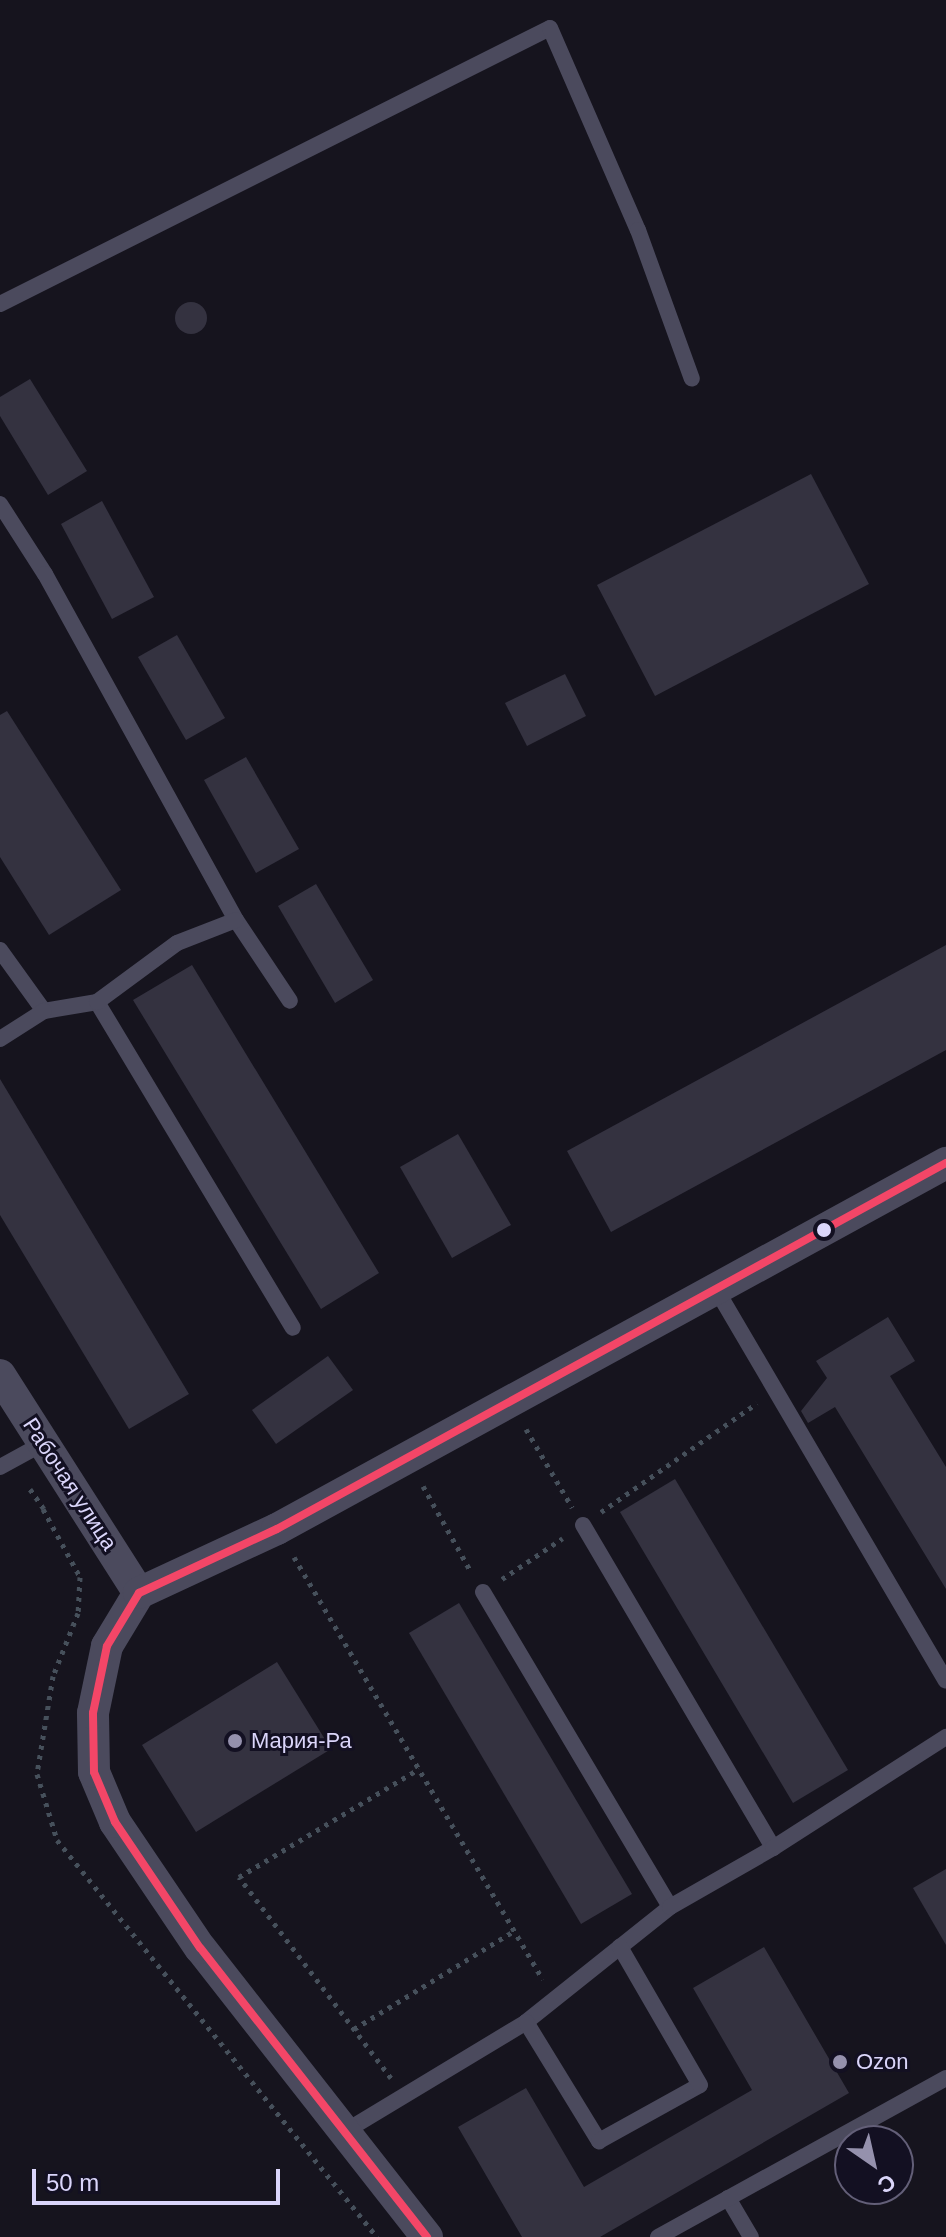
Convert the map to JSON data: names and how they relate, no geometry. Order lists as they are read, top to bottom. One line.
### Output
{"streets":{"street":["Рабочая улица"]},"places":["Мария-Ра","Ozon"],"scale_bar":"50 m","north":"bottom right"}
